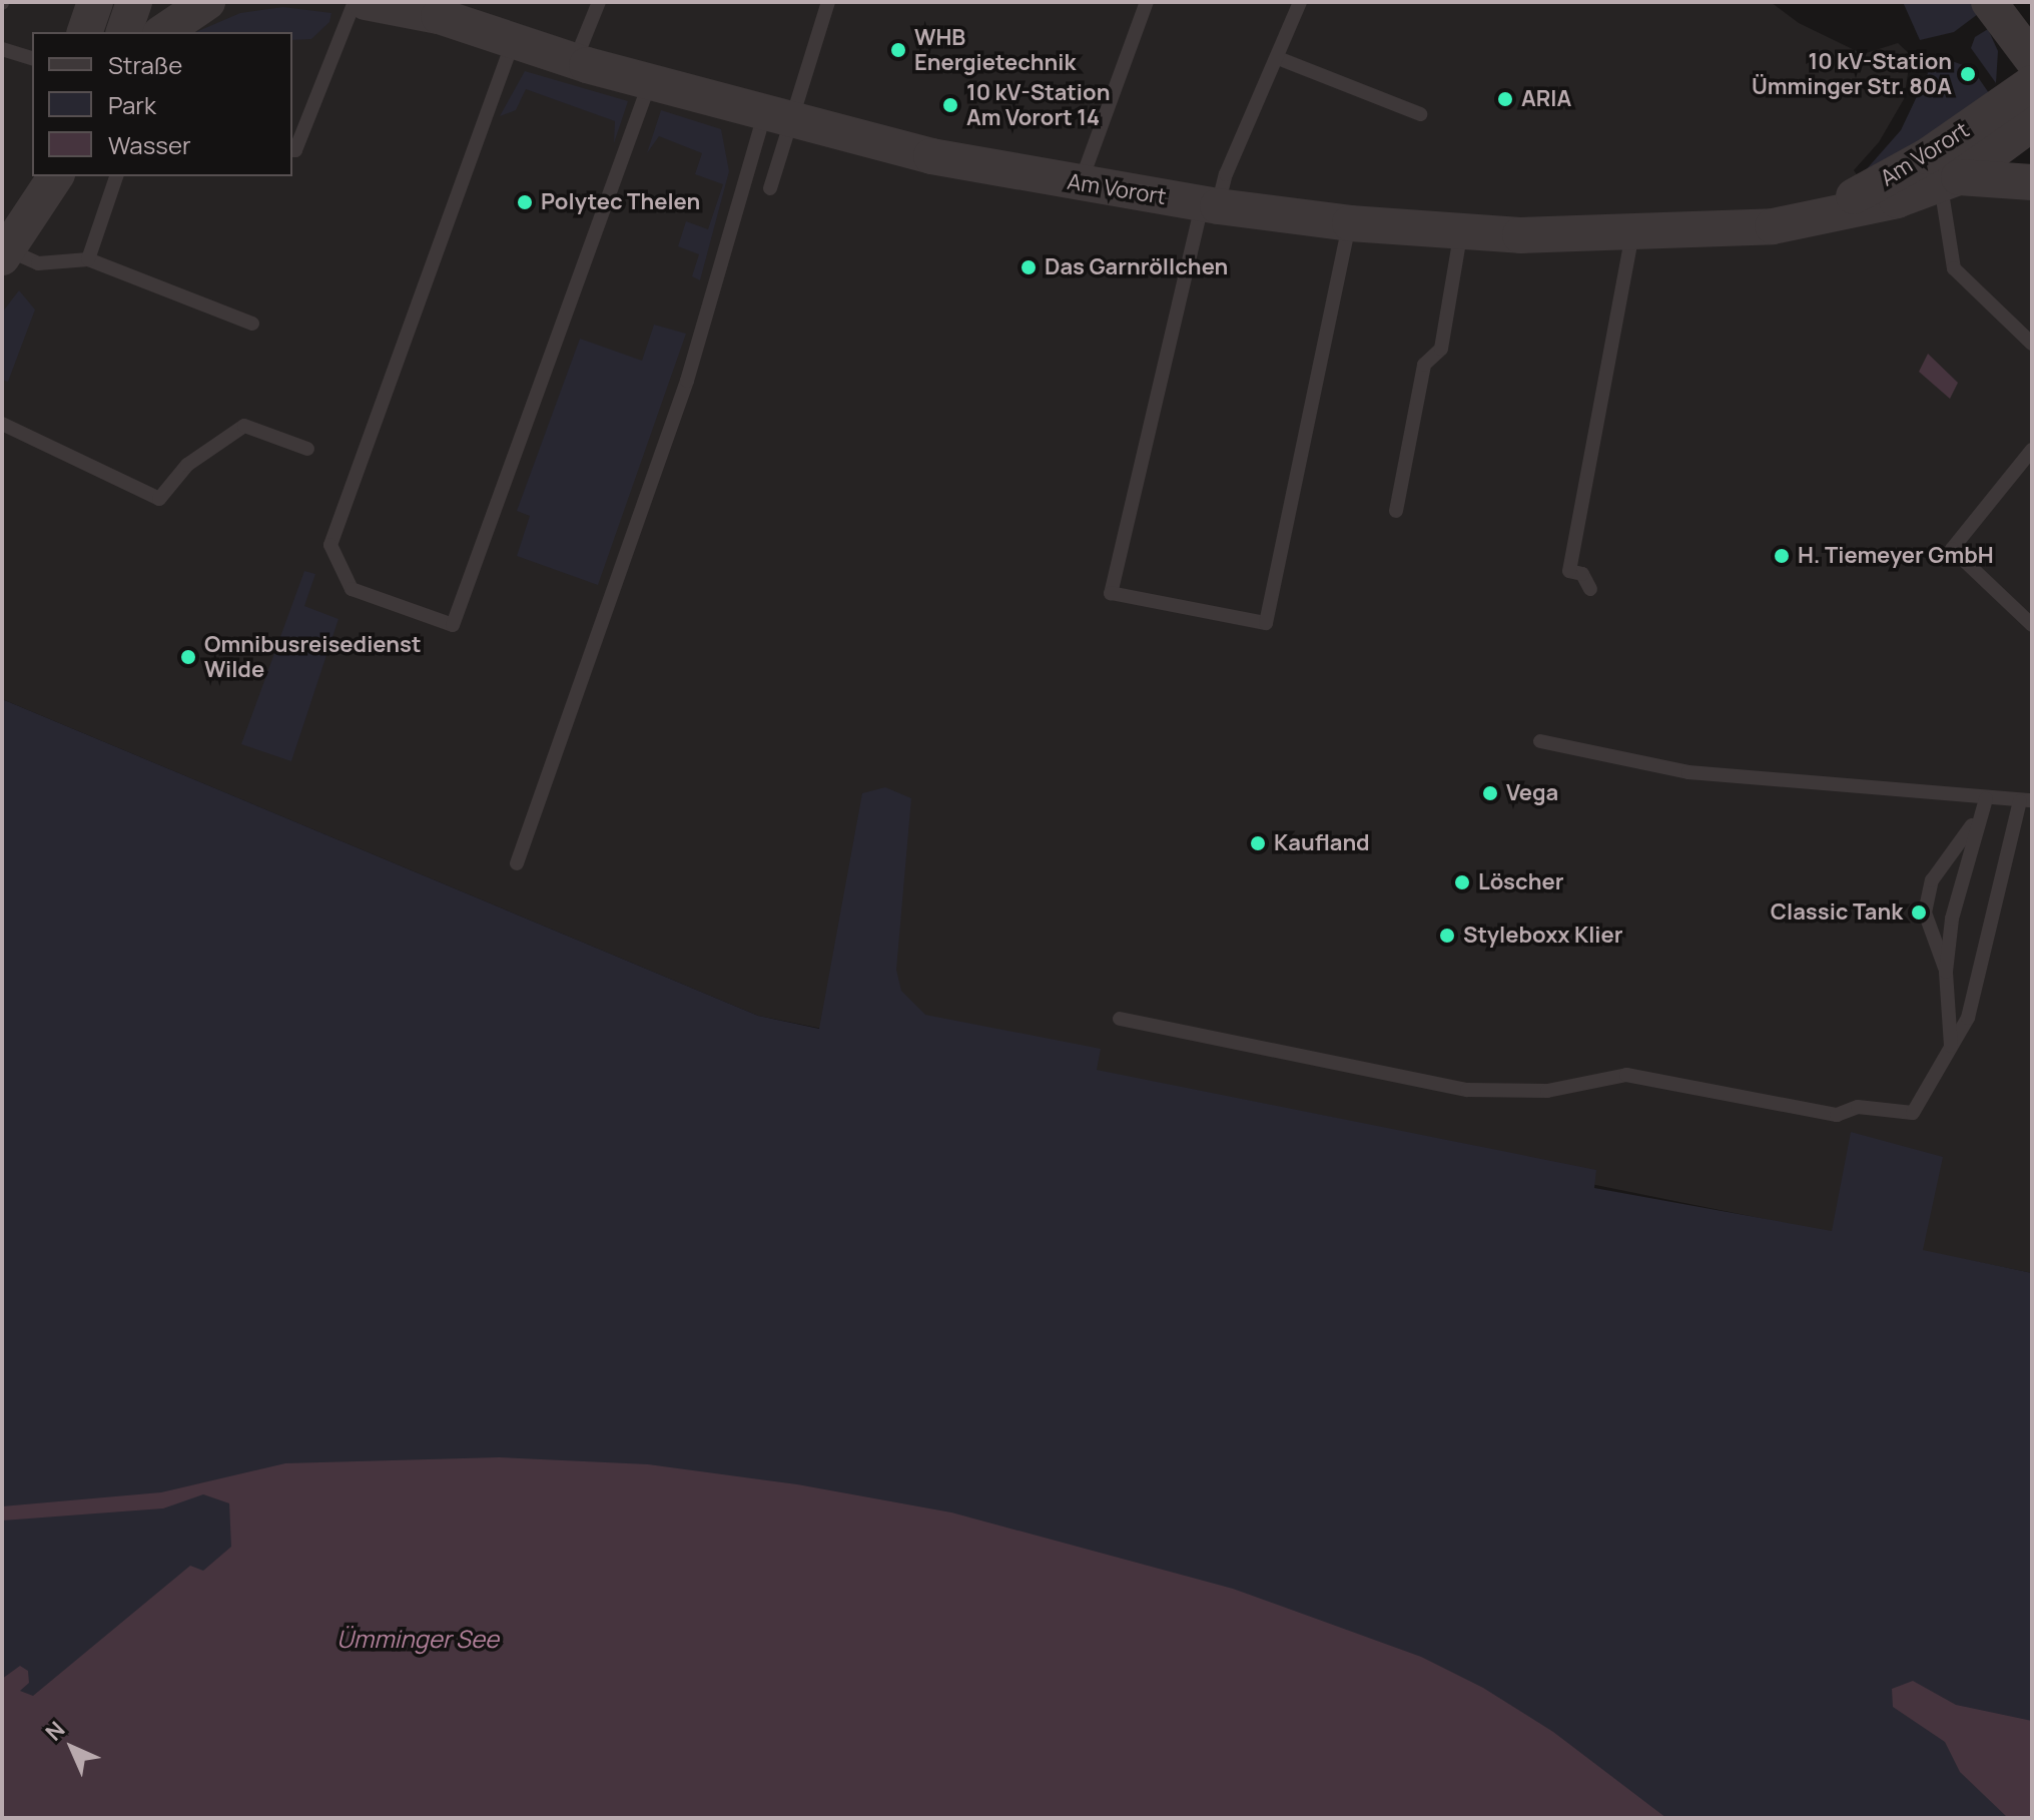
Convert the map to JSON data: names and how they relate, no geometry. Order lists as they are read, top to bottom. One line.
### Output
{"streets":{"street":["Am Vorort"]},"water":["Ümminger See"],"places":["WHB Energietechnik","10 kV-Station Ümminger Str. 80A","ARIA","10 kV-Station Am Vorort 14","Polytec Thelen","Das Garnröllchen","H. Tiemeyer GmbH","Omnibusreisedienst Wilde","Vega","Kaufland","Löscher","Classic Tank","Styleboxx Klier"],"legend":["Straße","Park","Wasser"],"north":"top left"}
